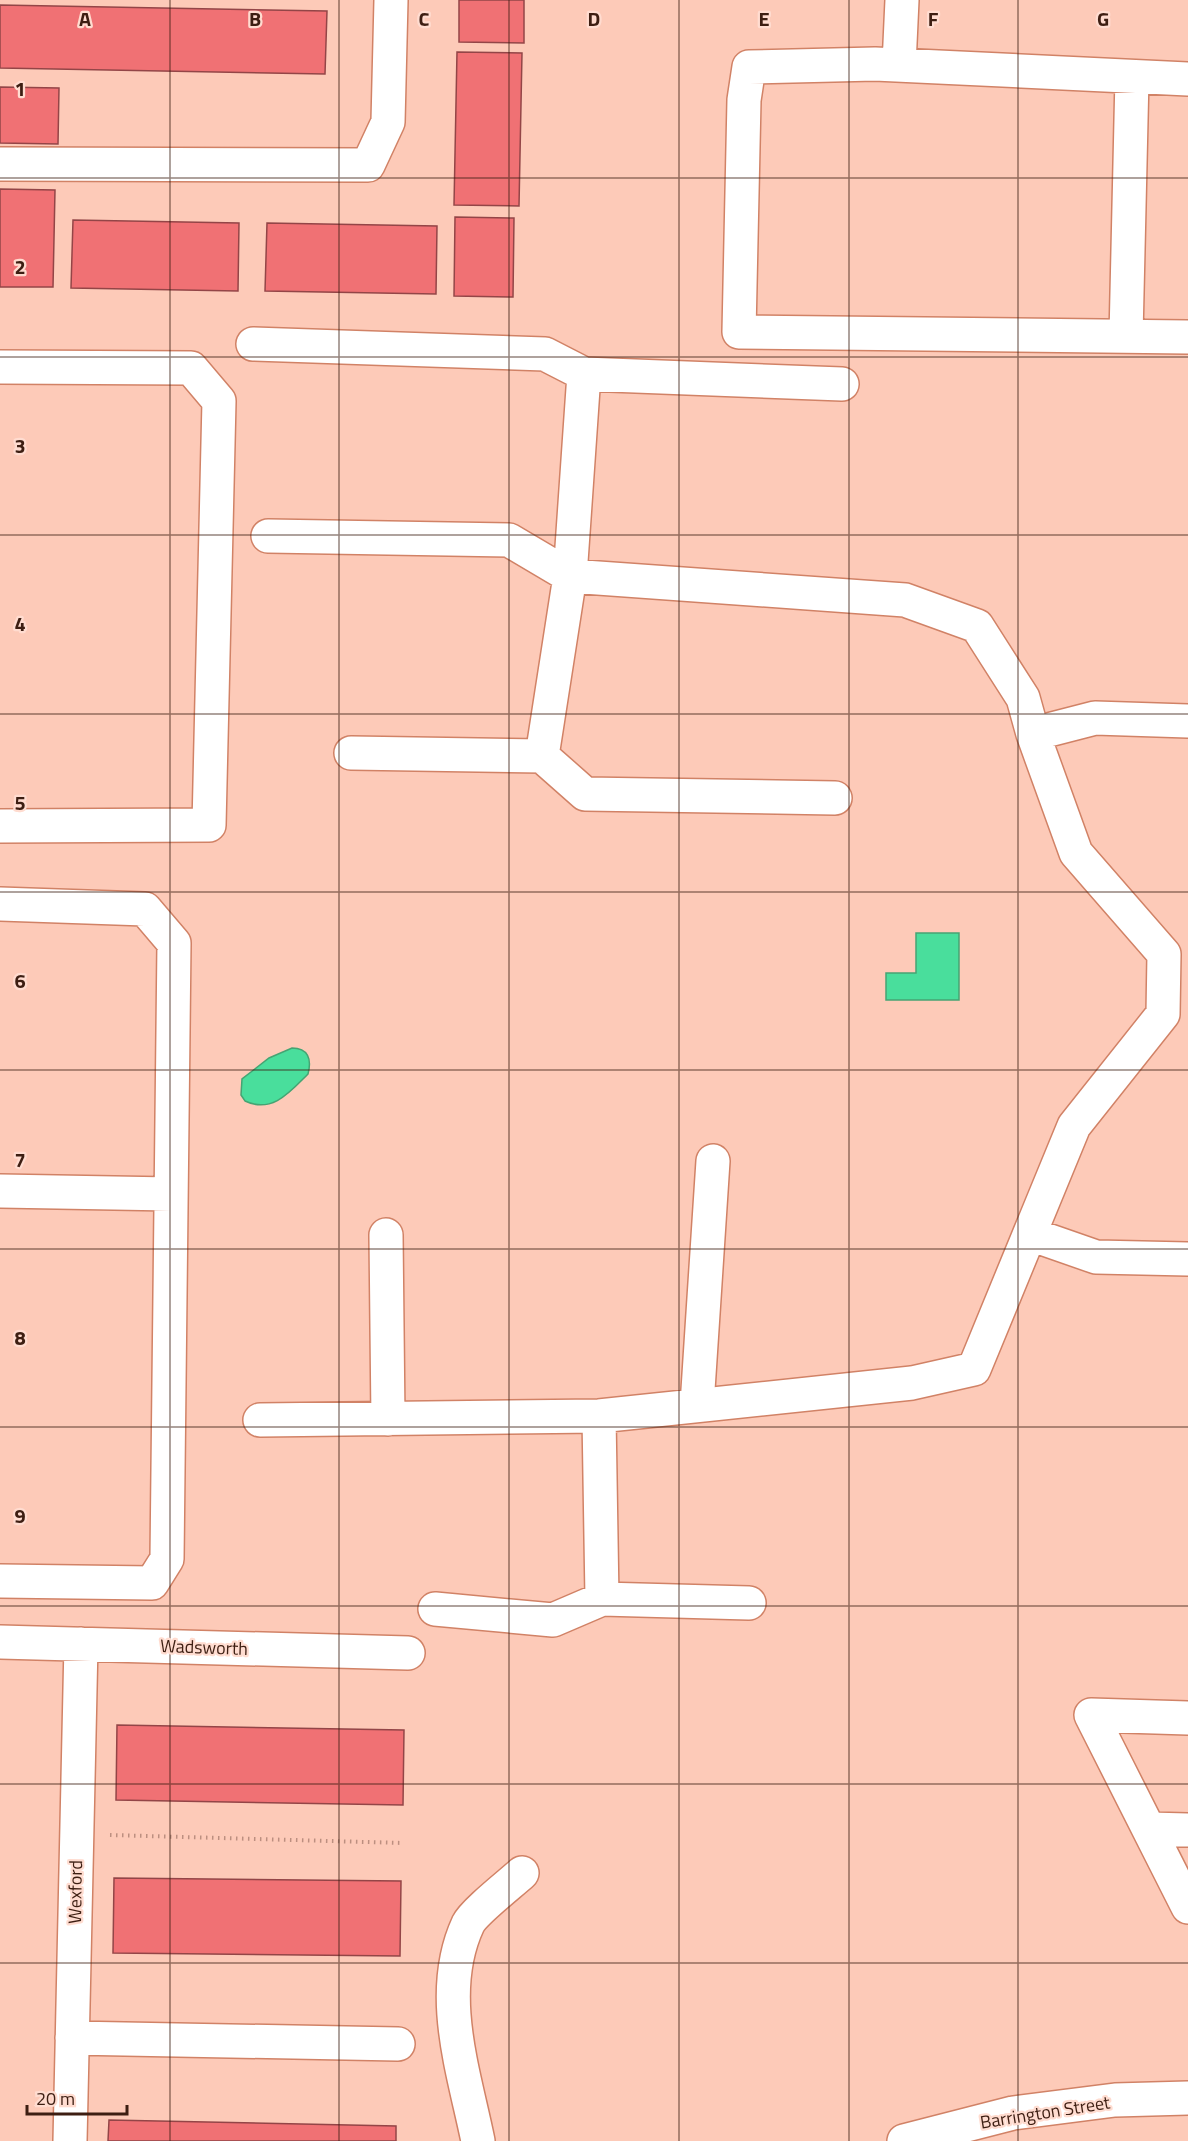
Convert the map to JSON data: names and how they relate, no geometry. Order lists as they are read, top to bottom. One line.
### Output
{"streets":{"street":["Wadsworth","Wexford","Barrington Street"]},"crossings":[["Wadsworth","Wexford"]],"scale_bar":"20 m","grid":{"columns":["A","B","C","D","E","F","G"],"rows":["1","2","3","4","5","6","7","8","9"]}}
